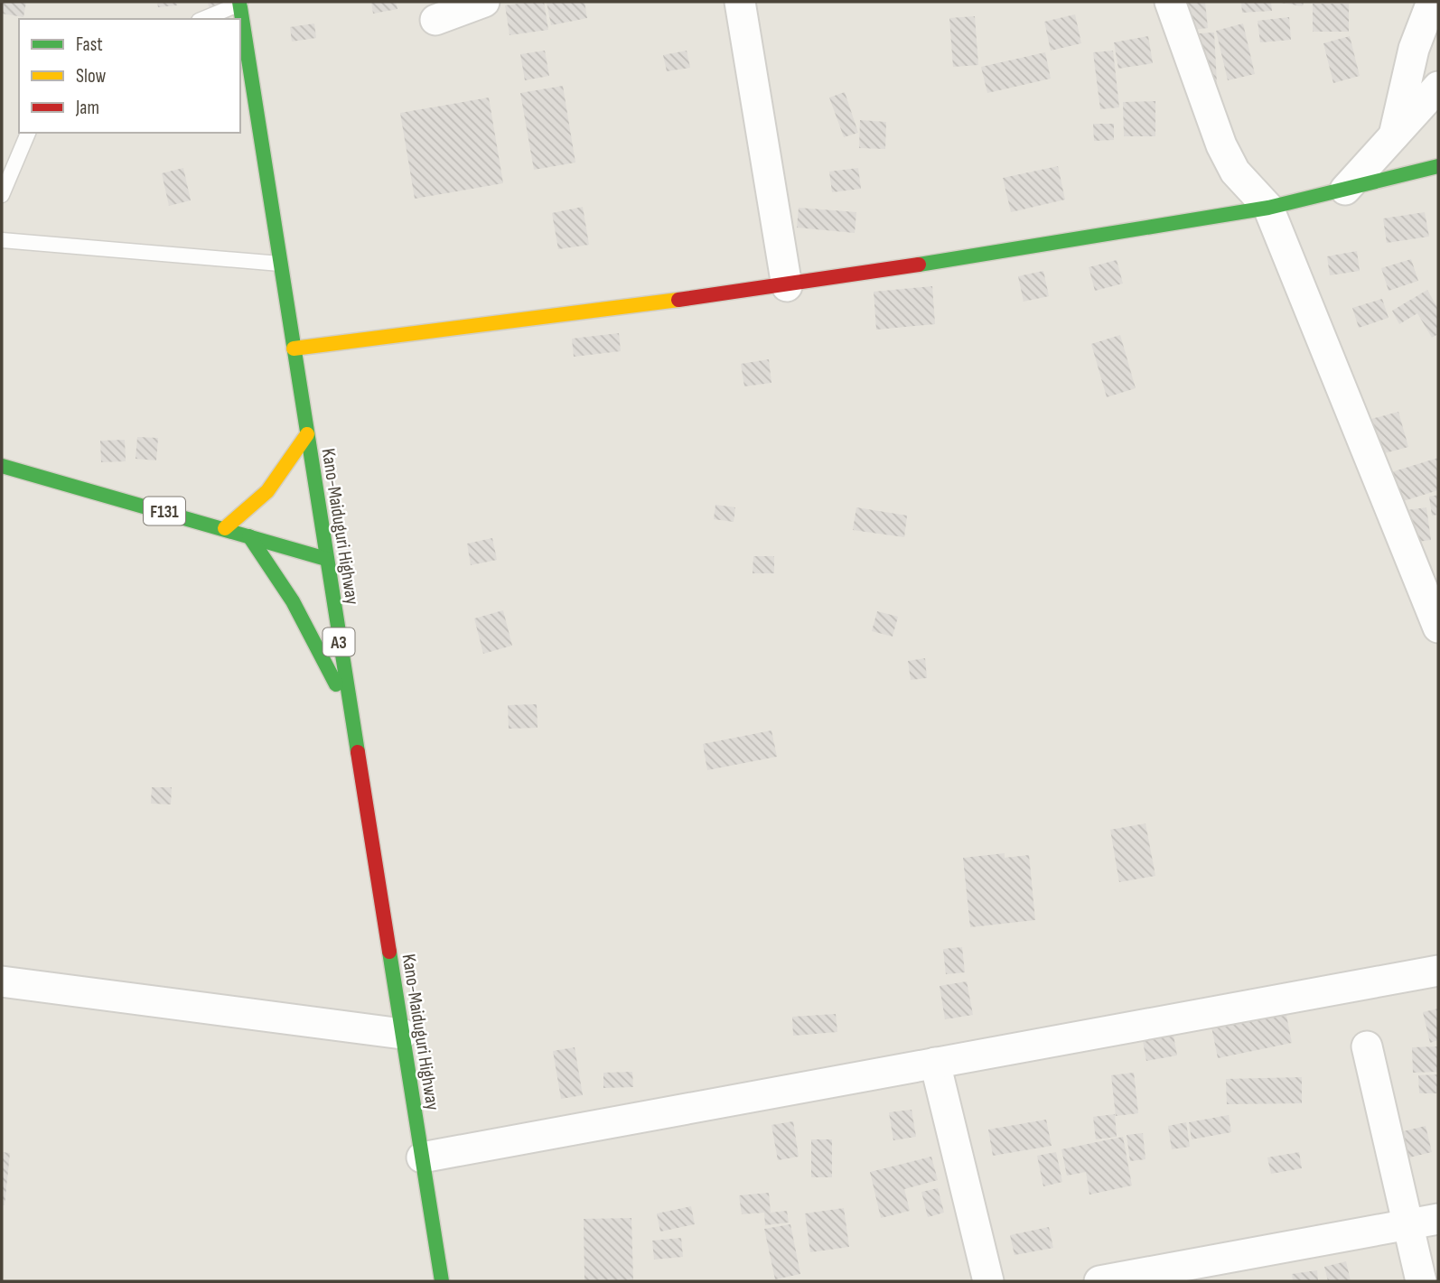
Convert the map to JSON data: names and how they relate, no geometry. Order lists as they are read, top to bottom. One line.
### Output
{"streets":{"main road":["F131","Kano-Maiduguri Highway","A3"]},"crossings":[["F131","Kano-Maiduguri Highway"]],"legend":["Fast","Slow","Jam"]}
